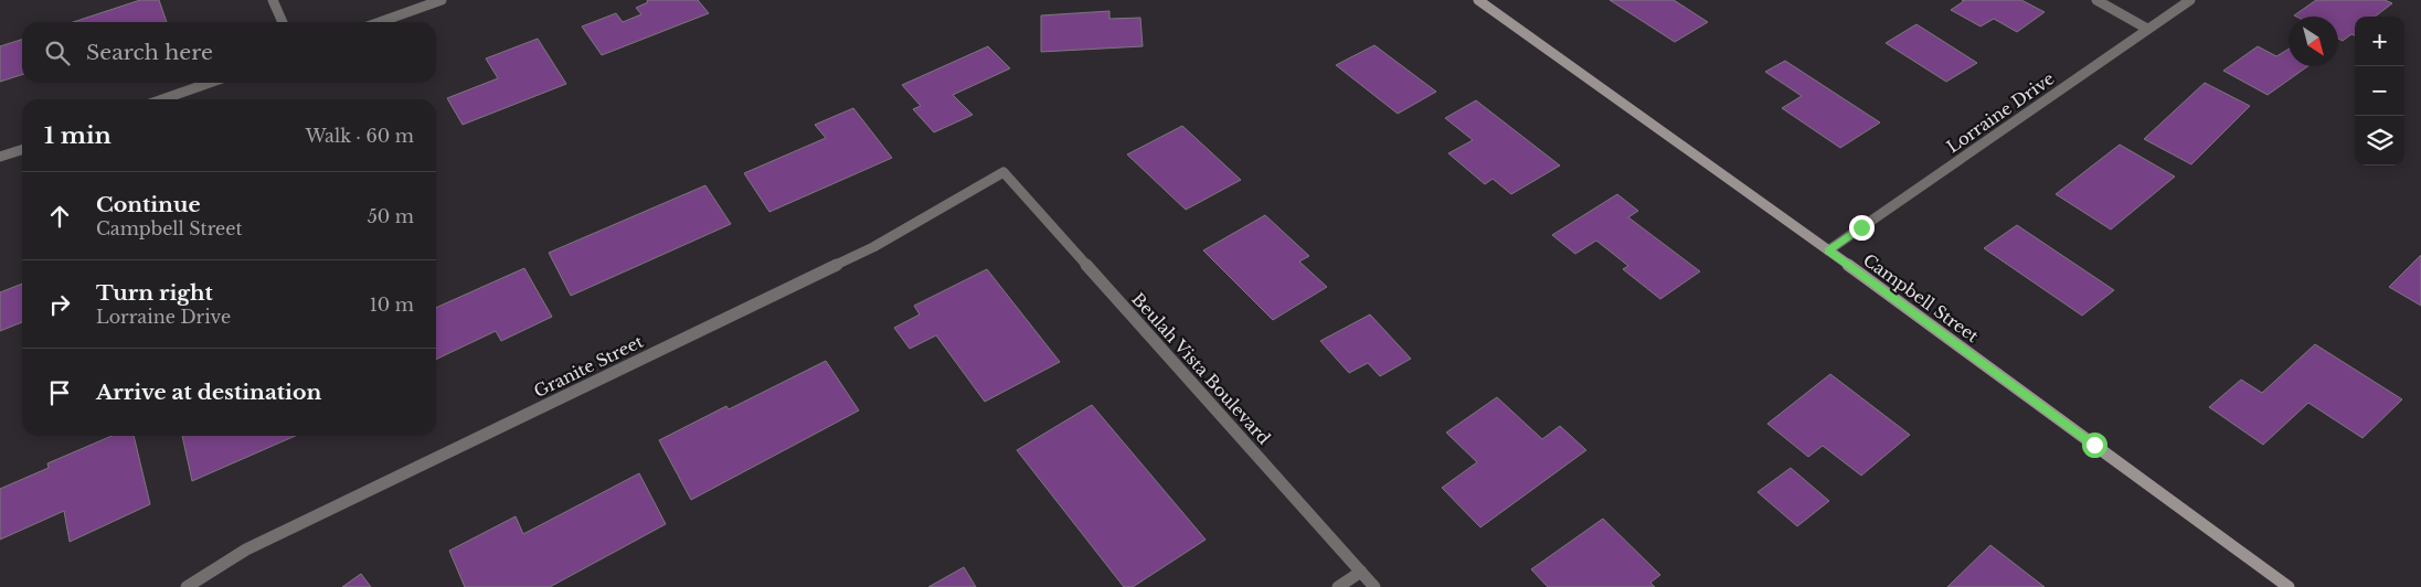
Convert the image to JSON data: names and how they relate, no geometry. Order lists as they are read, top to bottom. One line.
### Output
{"streets":{"main road":["Campbell Street"],"street":["Lorraine Drive","Granite Street","Beulah Vista Boulevard"]},"crossings":[["Lorraine Drive","Campbell Street"],["Granite Street","Beulah Vista Boulevard"]],"north":"bottom right","page":{"map_buttons":["+","−"],"search":"Search here","heading":["1 min","Walk · 60 m"],"list":[["Continue","Campbell Street","50 m"],["Turn right","Lorraine Drive","10 m"],"Arrive at destination"]}}
